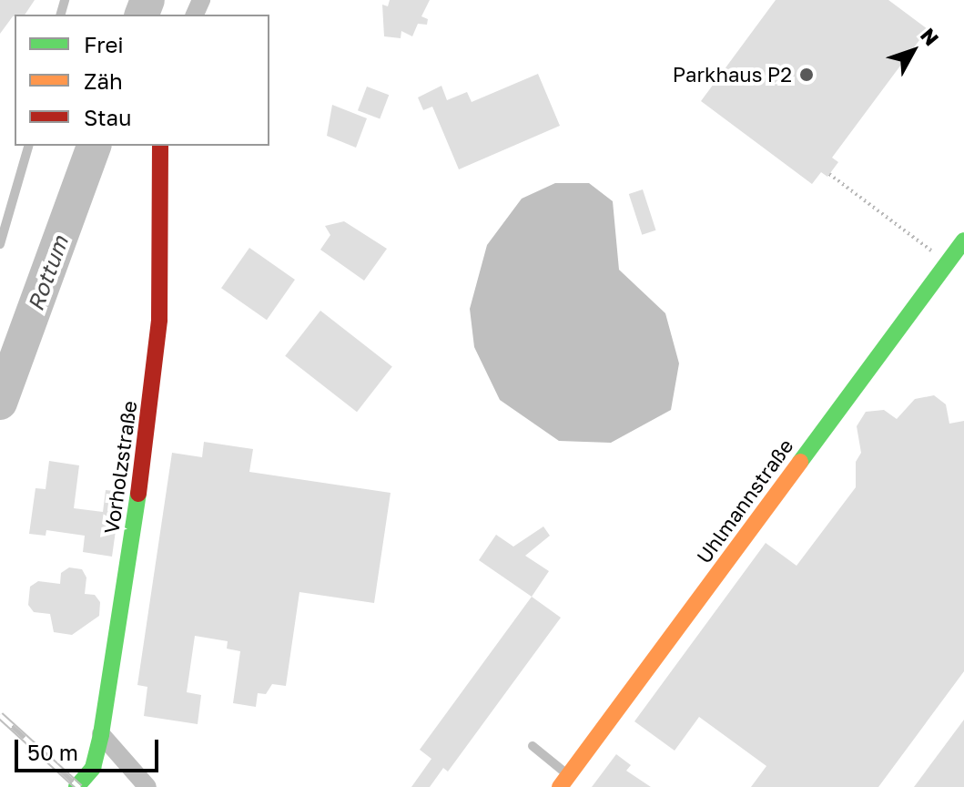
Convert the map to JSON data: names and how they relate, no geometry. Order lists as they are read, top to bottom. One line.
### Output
{"streets":{"street":["Vorholzstraße","Uhlmannstraße"]},"water":["Rottum"],"places":["Parkhaus P2"],"legend":["Frei","Zäh","Stau"],"scale_bar":"50 m","north":"top right"}
